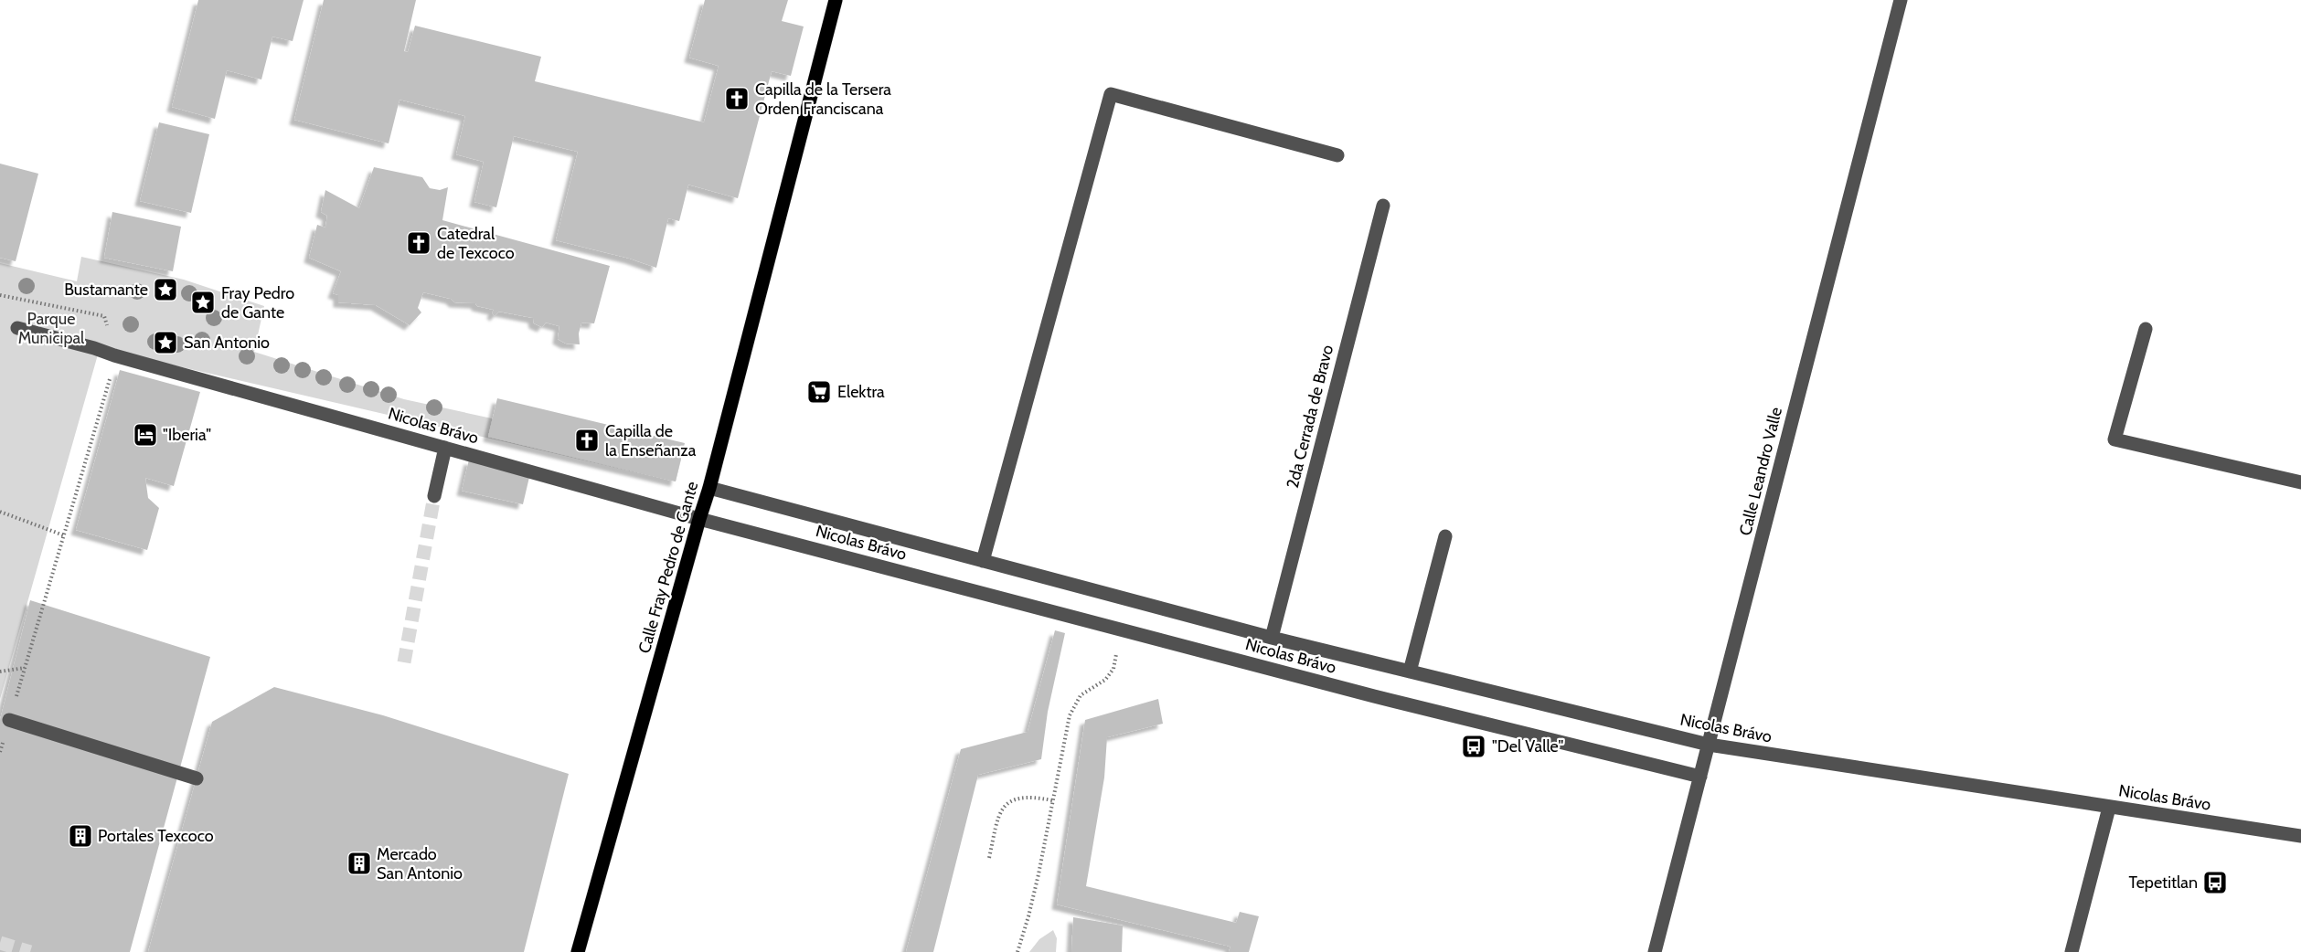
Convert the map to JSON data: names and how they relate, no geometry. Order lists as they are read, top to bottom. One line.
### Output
{"streets":{"main road":["Calle Fray Pedro de Gante"],"street":["2da Cerrada de Bravo","Nicolas Brávo","Calle Leandro Valle"]},"crossings":[["2da Cerrada de Bravo","Nicolas Brávo"],["Nicolas Brávo","Calle Leandro Valle"],["Nicolas Brávo","Calle Fray Pedro de Gante"]],"parks":["Parque Municipal"],"places":{"church":["Capilla de la Tersera Orden Franciscana","Catedral de Texcoco","Capilla de la Enseñanza"],"place":["Bustamante","Fray Pedro de Gante","San Antonio"],"supermarket":["Elektra"],"hotel":["\"Iberia\""],"bus stop":["\"Del Valle\"","Tepetitlan"],"building":["Portales Texcoco","Mercado San Antonio"]}}
